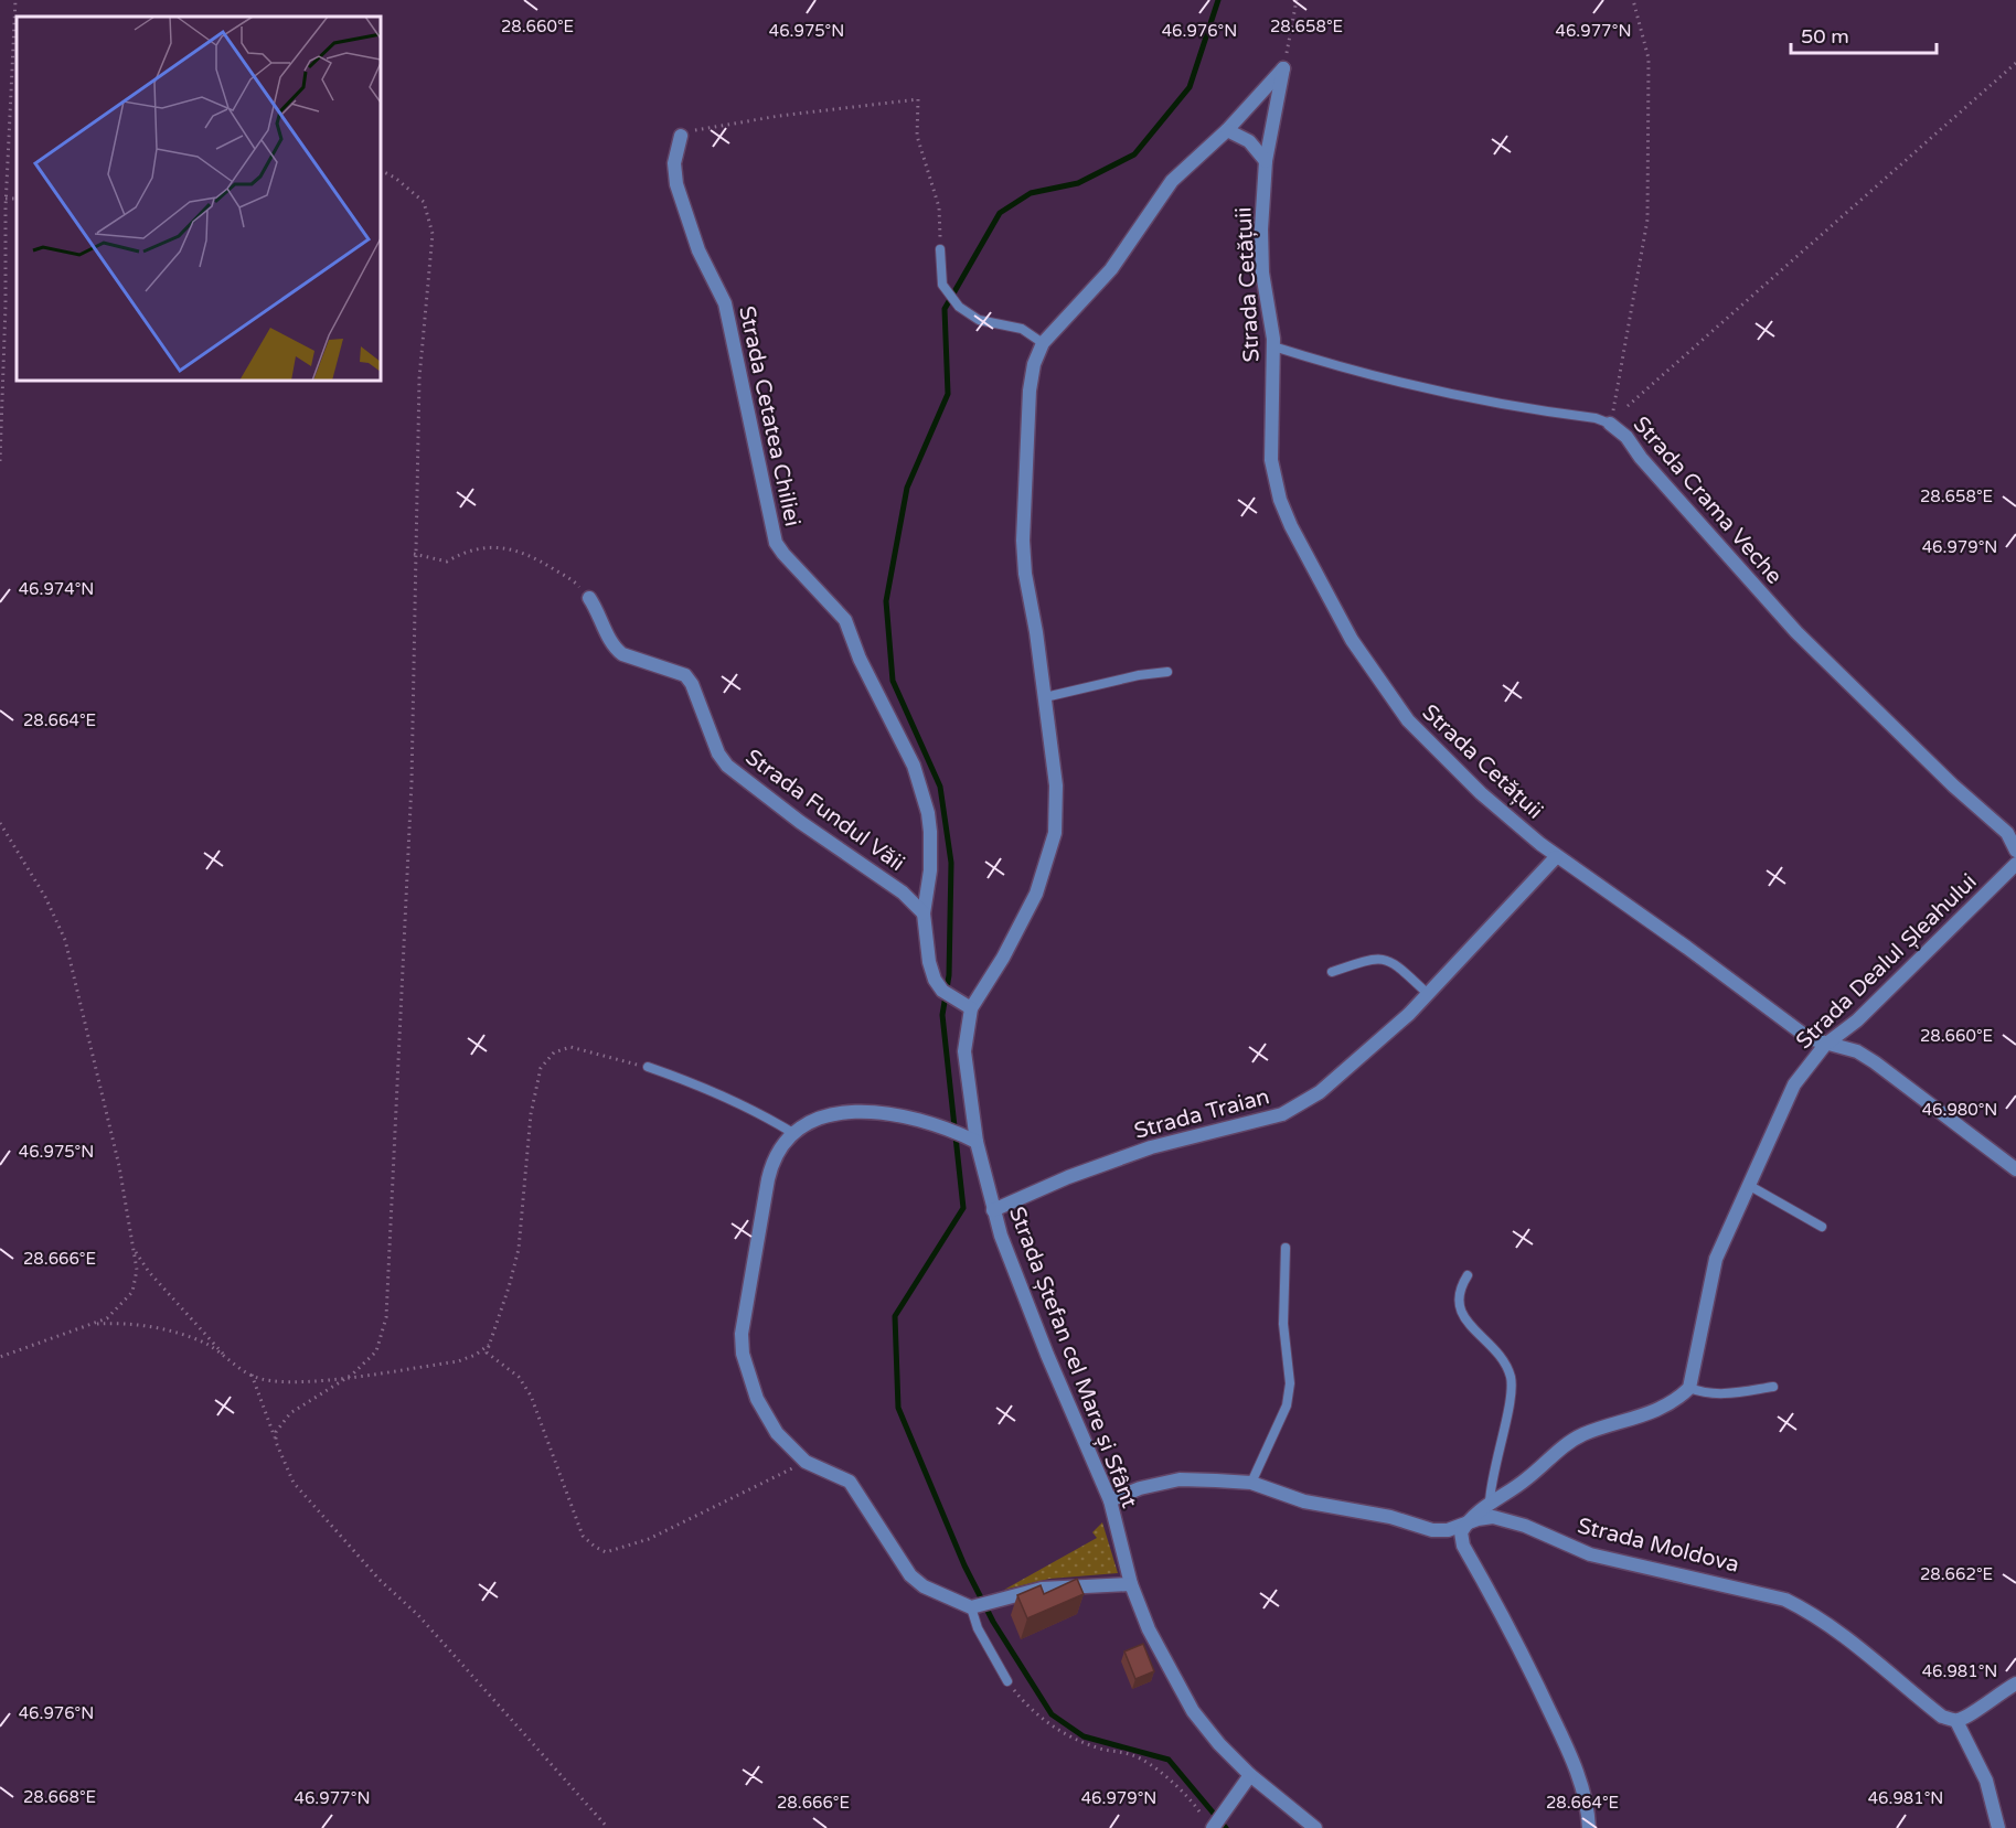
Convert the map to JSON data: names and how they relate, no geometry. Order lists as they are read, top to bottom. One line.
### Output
{"streets":{"street":["Strada Cetățuii","Strada Cetatea Chiliei","Strada Crama Veche","Strada Fundul Văii","Strada Dealul Șleahului","Strada Traian","Strada Ștefan cel Mare și Sfânt","Strada Moldova"]},"crossings":[["Strada Cetățuii","Strada Crama Veche"],["Strada Cetățuii","Strada Dealul Șleahului"],["Strada Cetățuii","Strada Traian"],["Strada Cetățuii","Strada Ștefan cel Mare și Sfânt"],["Strada Cetatea Chiliei","Strada Fundul Văii"],["Strada Cetatea Chiliei","Strada Ștefan cel Mare și Sfânt"],["Strada Traian","Strada Ștefan cel Mare și Sfânt"],["Strada Ștefan cel Mare și Sfânt","Strada Moldova"]],"scale_bar":"50 m","coordinates":["28.660°E","28.658°E","46.975°N","46.976°N","46.977°N","46.979°N","46.974°N","28.664°E","46.980°N","28.666°E","28.662°E","46.981°N","28.668°E"]}
